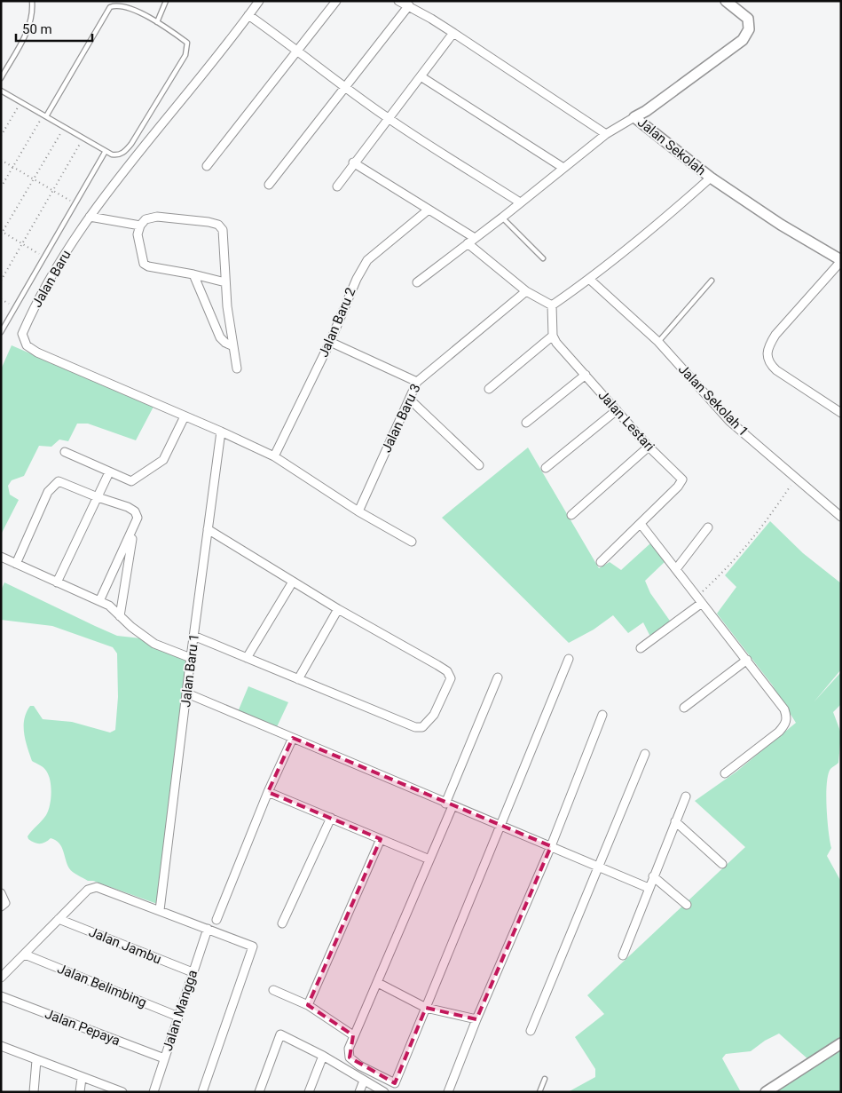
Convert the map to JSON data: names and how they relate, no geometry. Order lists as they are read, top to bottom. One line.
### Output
{"streets":{"street":["Jalan Sekolah","Jalan Baru","Jalan Baru 2","Jalan Sekolah 1","Jalan Baru 3","Jalan Lestari","Jalan Baru 1","Jalan Jambu","Jalan Belimbing","Jalan Mangga","Jalan Pepaya"]},"crossings":[["Jalan Baru","Jalan Baru 2"],["Jalan Baru","Jalan Baru 3"],["Jalan Baru","Jalan Baru 1"],["Jalan Jambu","Jalan Mangga"],["Jalan Belimbing","Jalan Mangga"],["Jalan Mangga","Jalan Pepaya"]],"scale_bar":"50 m"}
